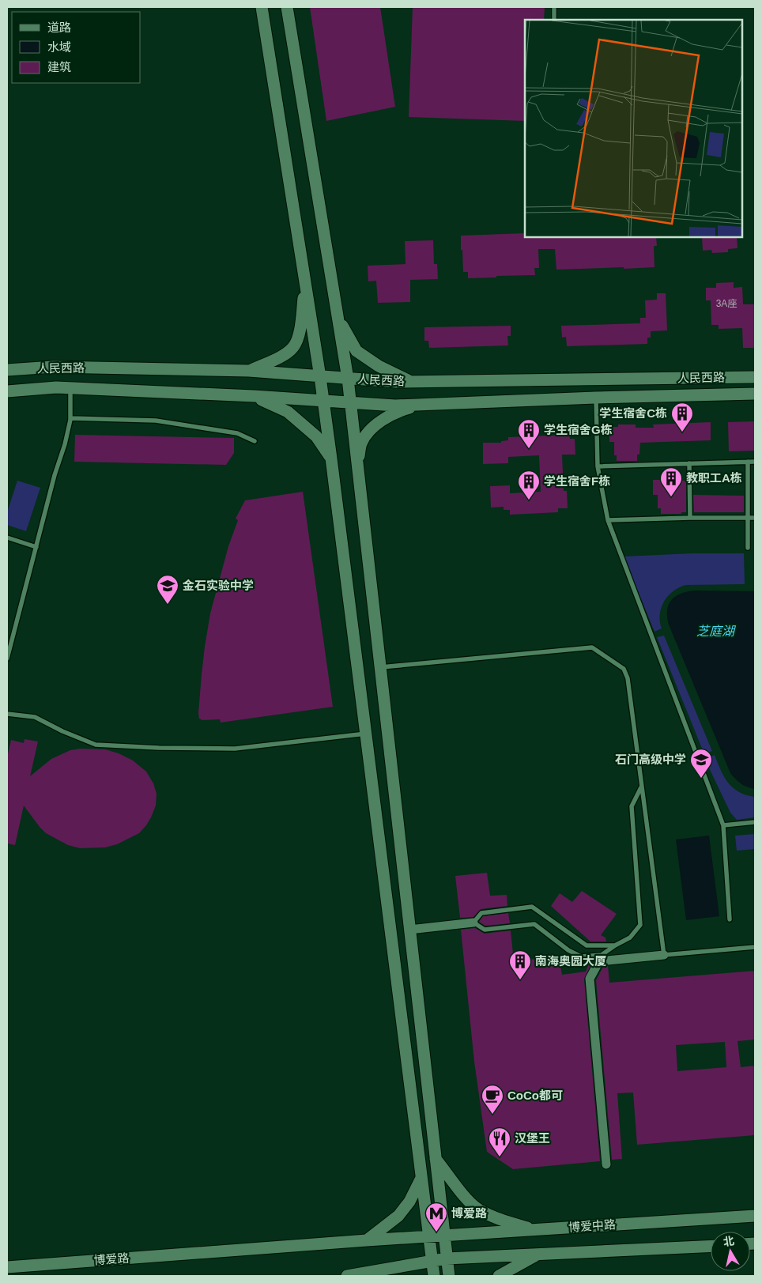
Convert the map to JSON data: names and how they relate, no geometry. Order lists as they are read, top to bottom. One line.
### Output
{"streets":{"main road":["人民西路","博爱中路","博爱路"]},"crossings":[["博爱中路","博爱路"]],"water":["芝庭湖"],"places":{"building":["学生宿舍C栋","学生宿舍G栋","教职工A栋","学生宿舍F栋","南海奥园大厦"],"school or university":["金石实验中学","石门高级中学"],"cafe":["CoCo都可"],"restaurant":["汉堡王"],"metro station":["博爱路"]},"house_numbers":["3A座"],"legend":["道路","水域","建筑"],"north":"top"}
